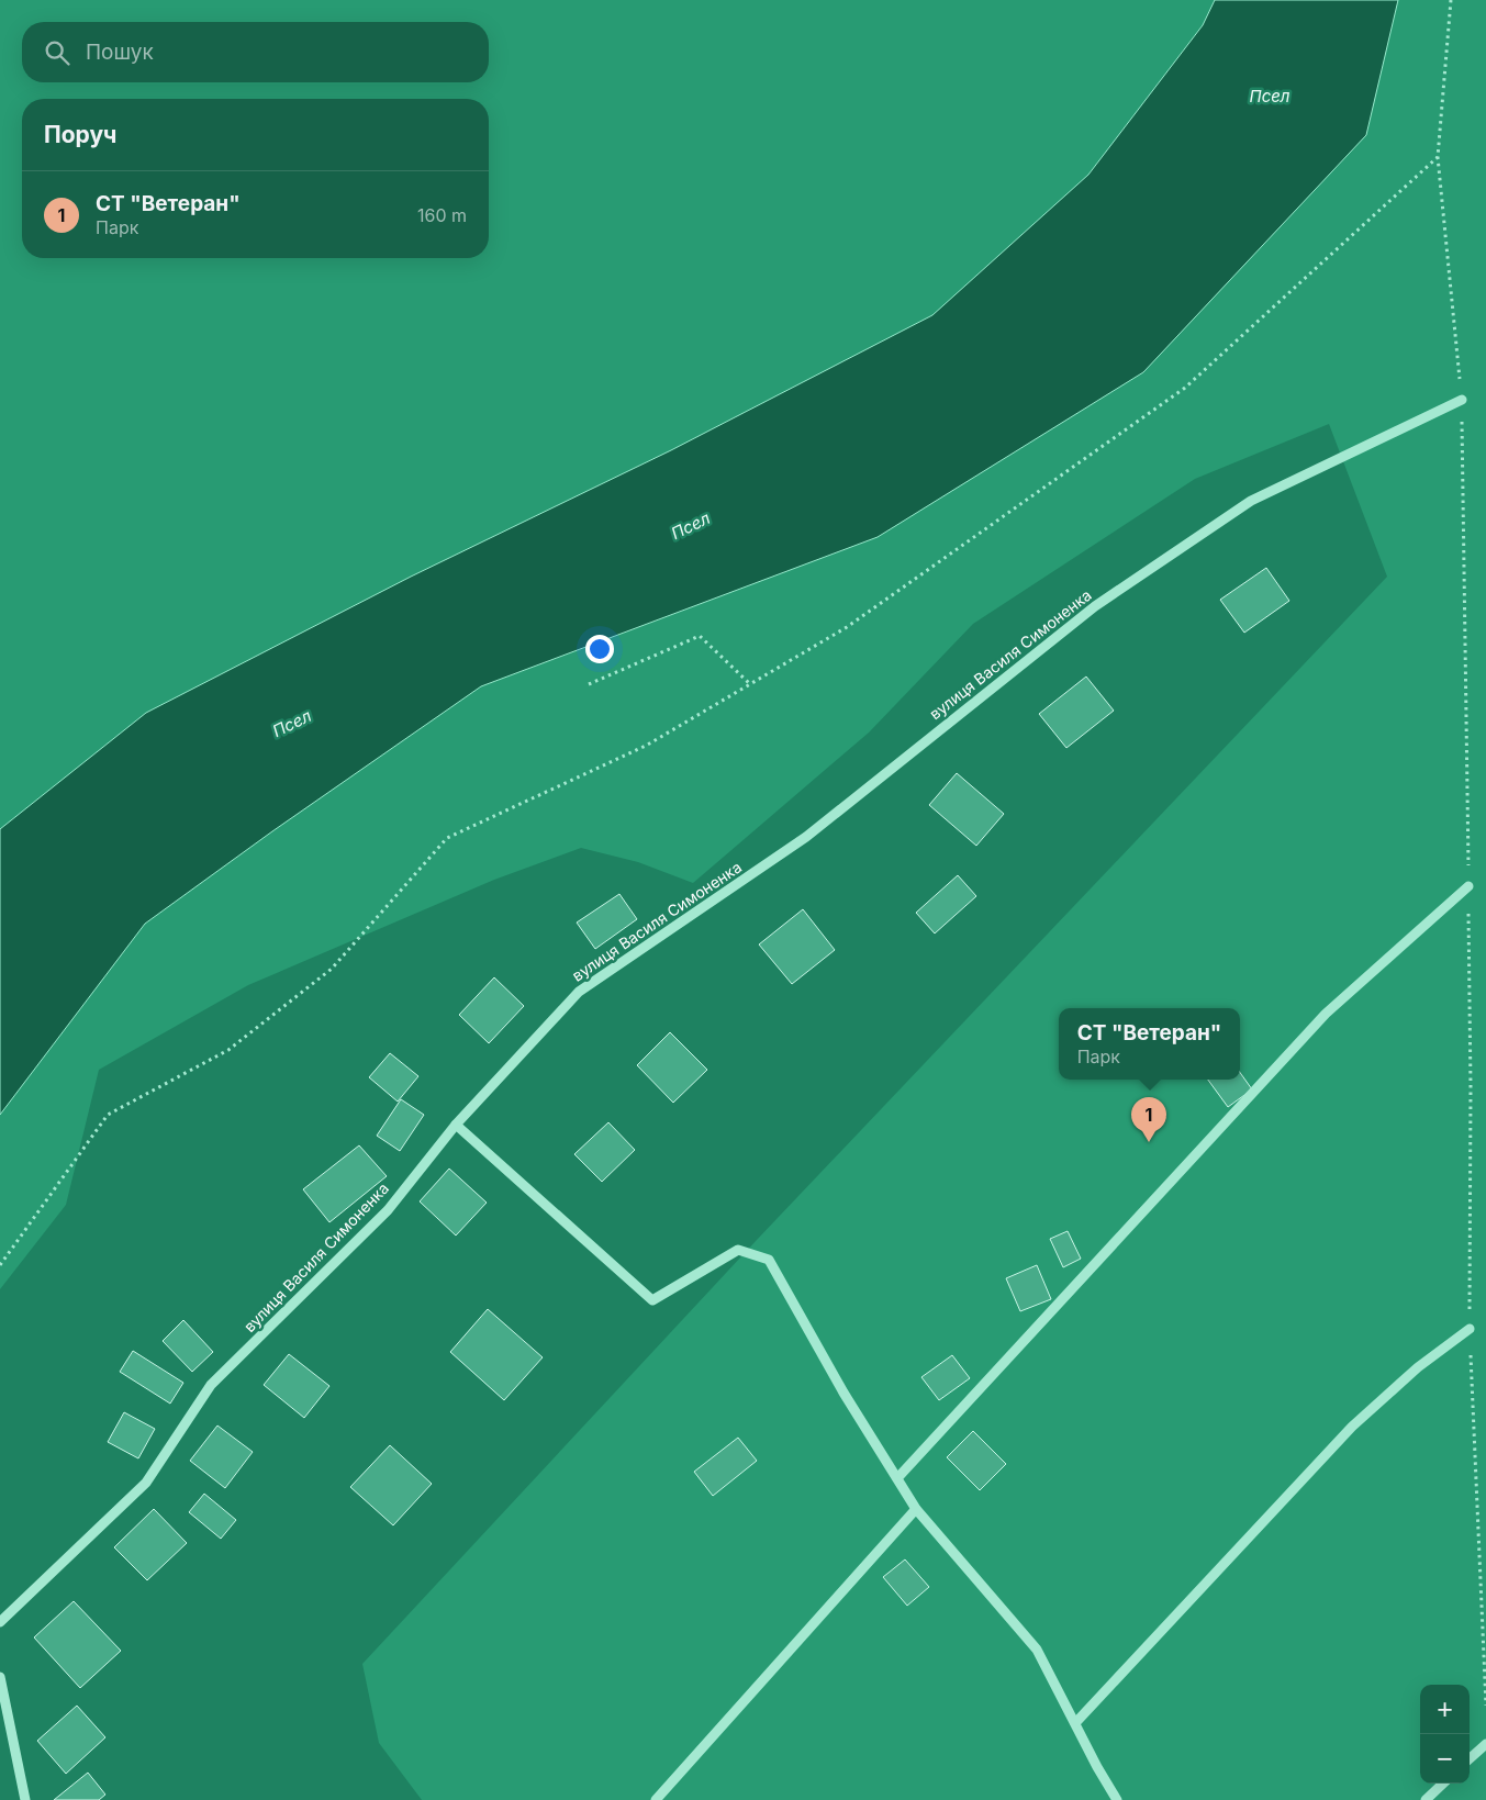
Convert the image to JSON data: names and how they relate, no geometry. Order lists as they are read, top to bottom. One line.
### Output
{"streets":{"street":["вулиця Василя Симоненка"]},"water":["Псел"],"page":{"search":"Пошук","heading":"Поруч","list":[{"mark":"1","name":"СТ \"Ветеран\"","note":"Парк","value":"160 m"}],"popup":["СТ \"Ветеран\"","Парк"],"pins":"1","map_buttons":["+","−"]}}
